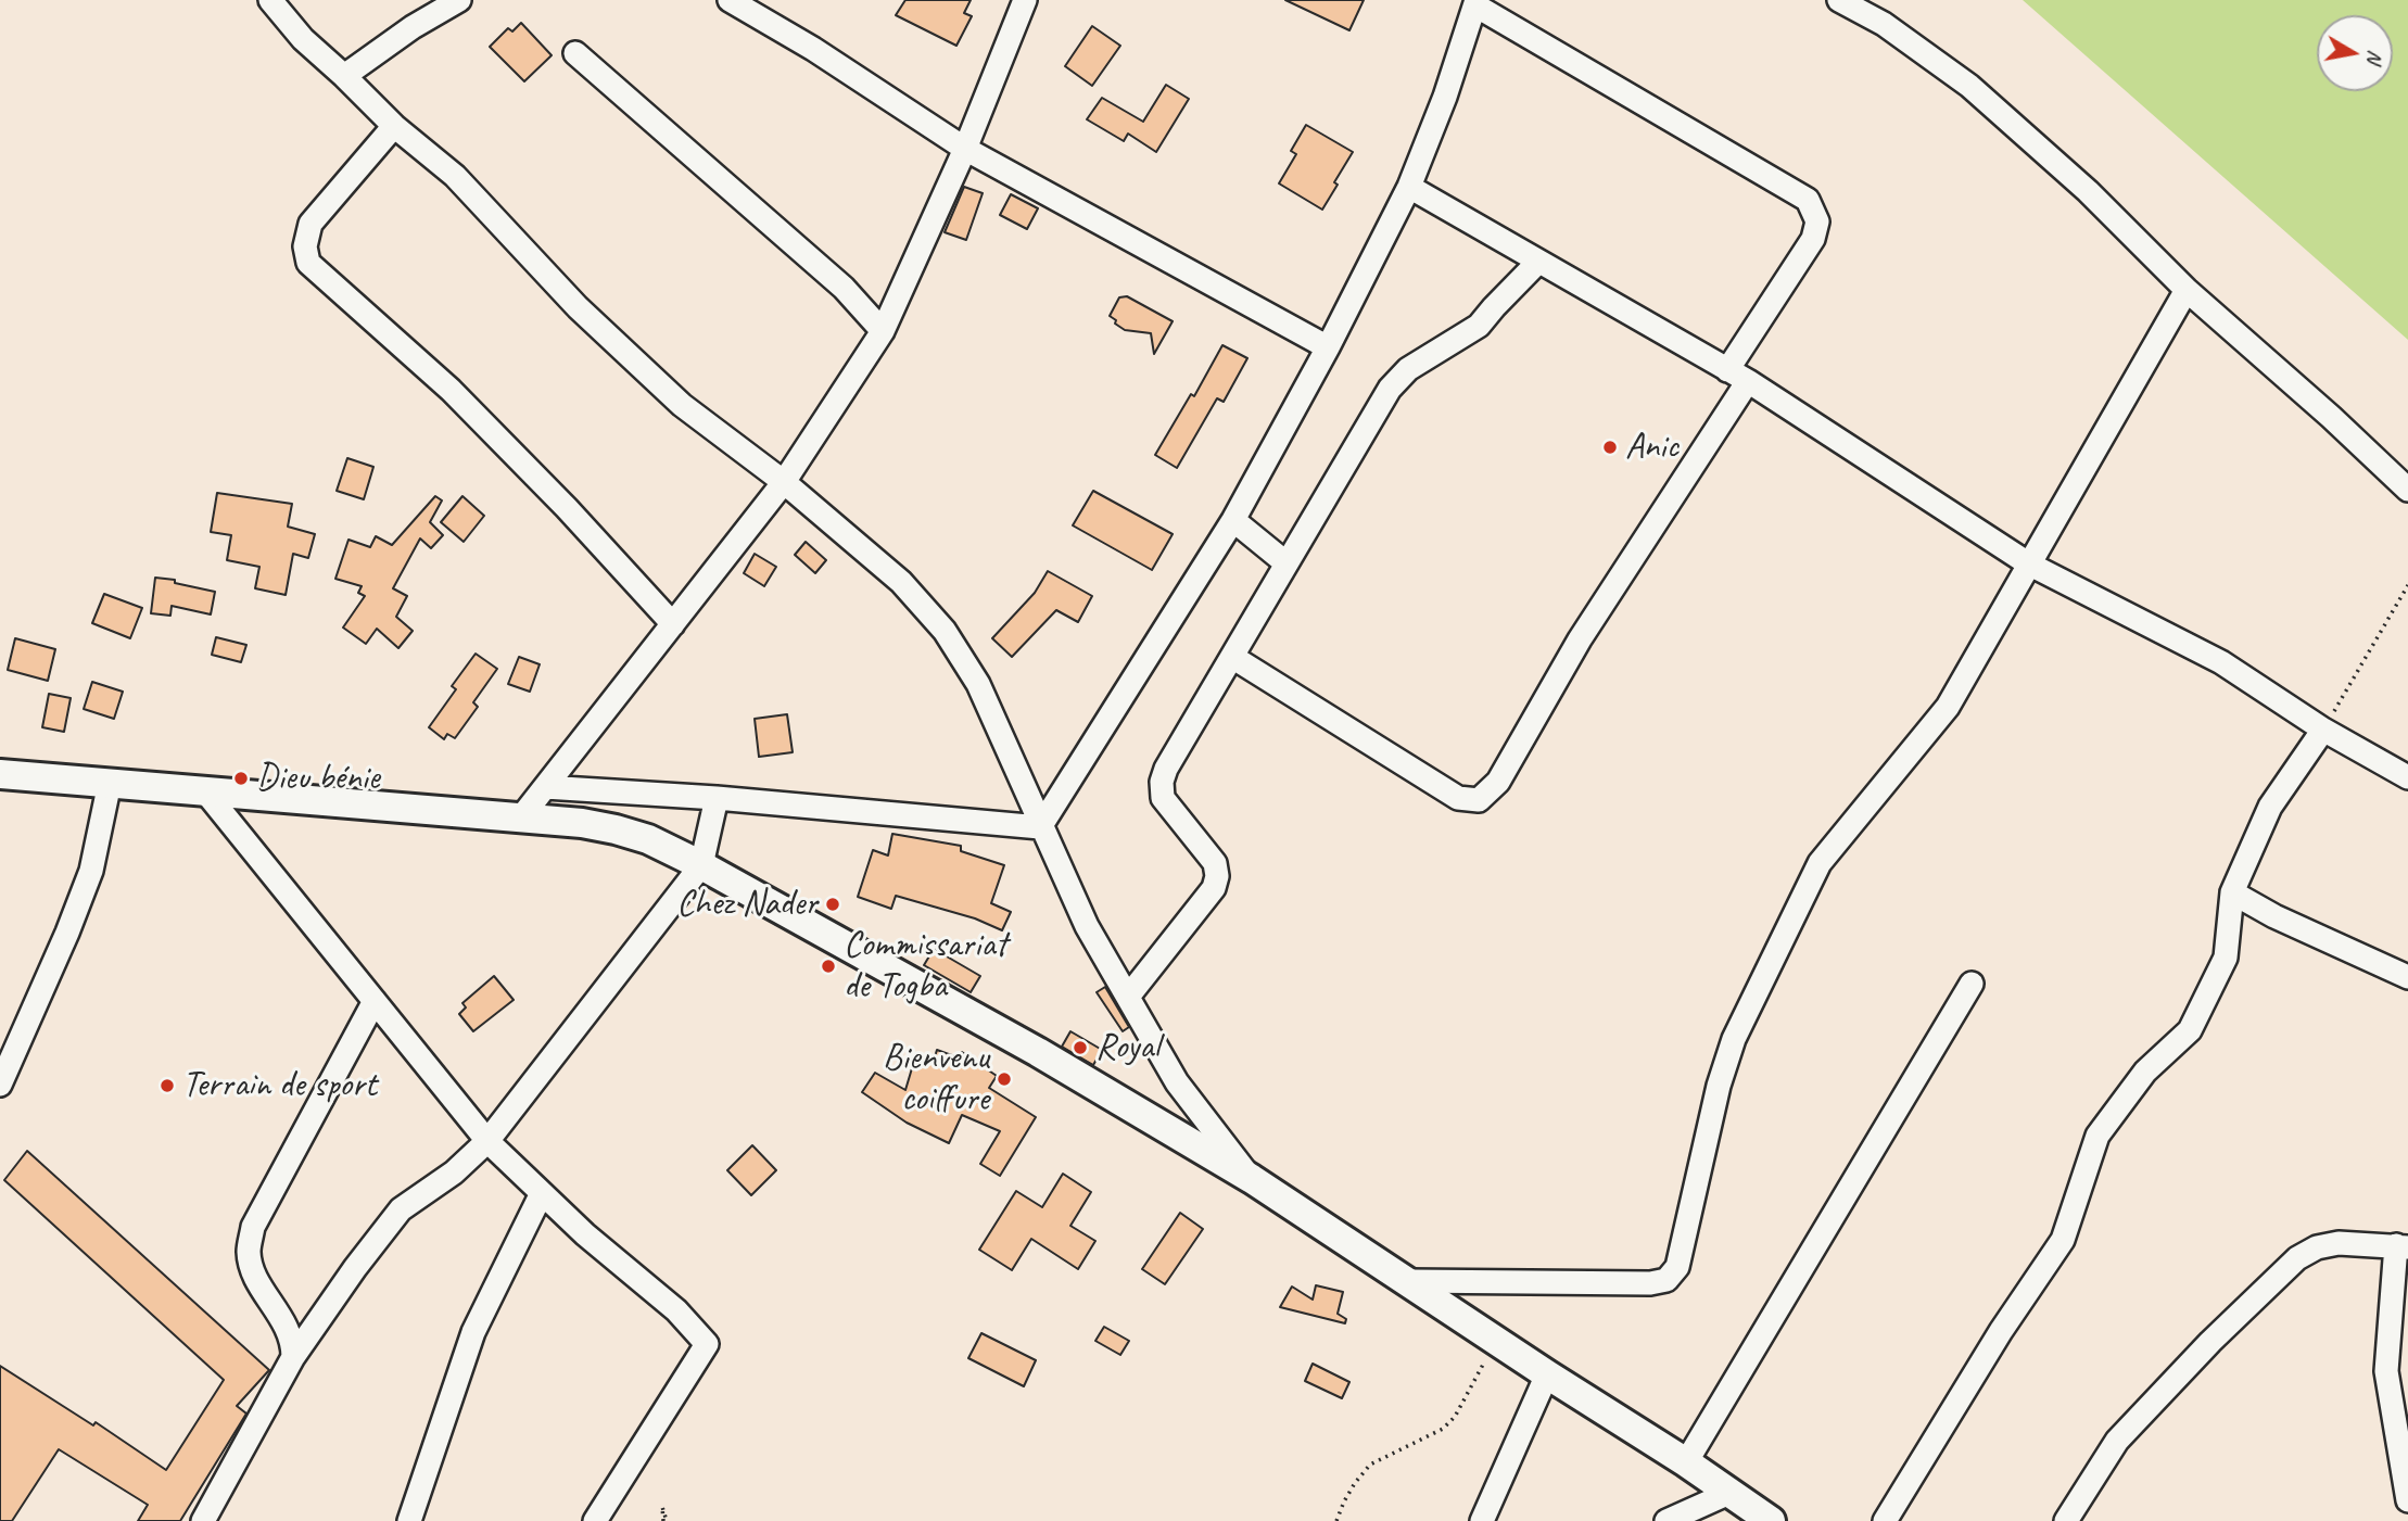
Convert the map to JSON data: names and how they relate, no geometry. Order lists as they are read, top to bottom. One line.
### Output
{"places":["Anic","Dieu bénie","Chez Nader","Commissariat de Togba","Royal","Bienvenu coiffure","Terrain de sport"],"north":"right"}
